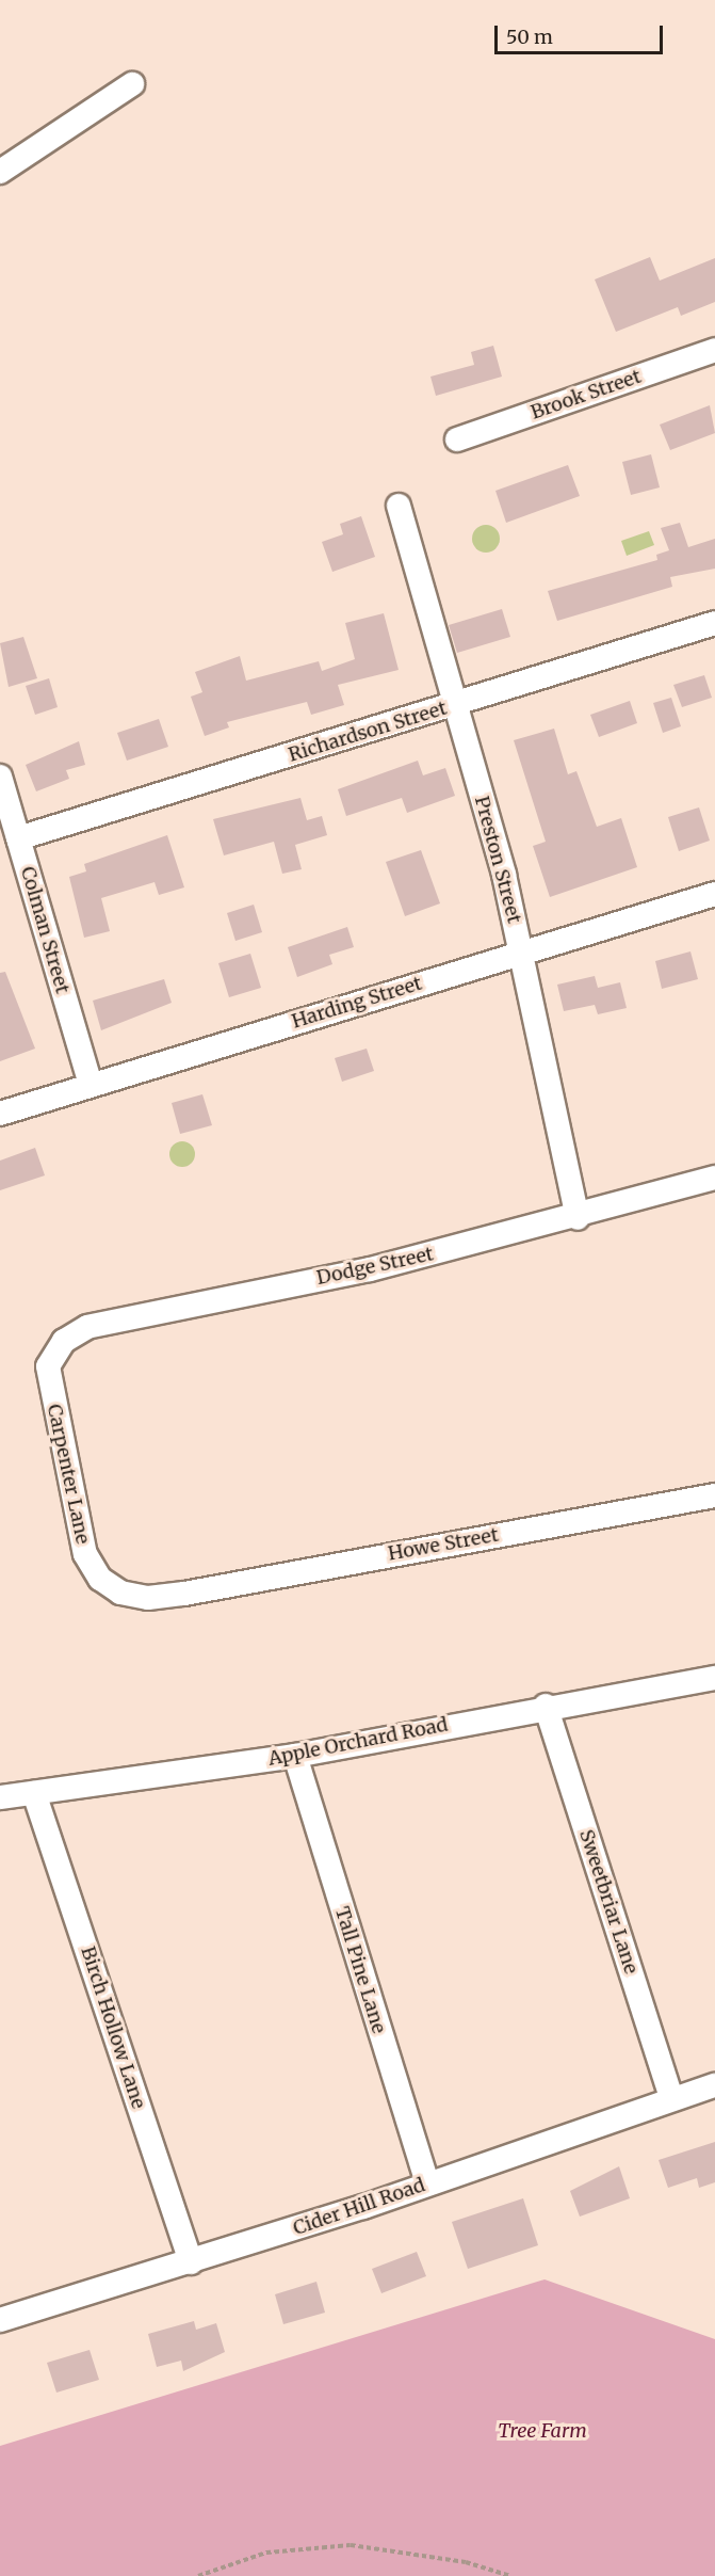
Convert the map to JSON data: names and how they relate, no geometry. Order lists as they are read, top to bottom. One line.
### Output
{"streets":{"street":["Brook Street","Richardson Street","Preston Street","Colman Street","Harding Street","Dodge Street","Carpenter Lane","Howe Street","Apple Orchard Road","Sweetbriar Lane","Tall Pine Lane","Birch Hollow Lane","Cider Hill Road"]},"crossings":[["Richardson Street","Preston Street"],["Richardson Street","Colman Street"],["Preston Street","Harding Street"],["Preston Street","Dodge Street"],["Colman Street","Harding Street"],["Dodge Street","Carpenter Lane"],["Carpenter Lane","Howe Street"],["Apple Orchard Road","Sweetbriar Lane"],["Apple Orchard Road","Tall Pine Lane"],["Apple Orchard Road","Birch Hollow Lane"],["Sweetbriar Lane","Cider Hill Road"],["Tall Pine Lane","Cider Hill Road"],["Birch Hollow Lane","Cider Hill Road"]],"parks":["Tree Farm"],"scale_bar":"50 m"}
